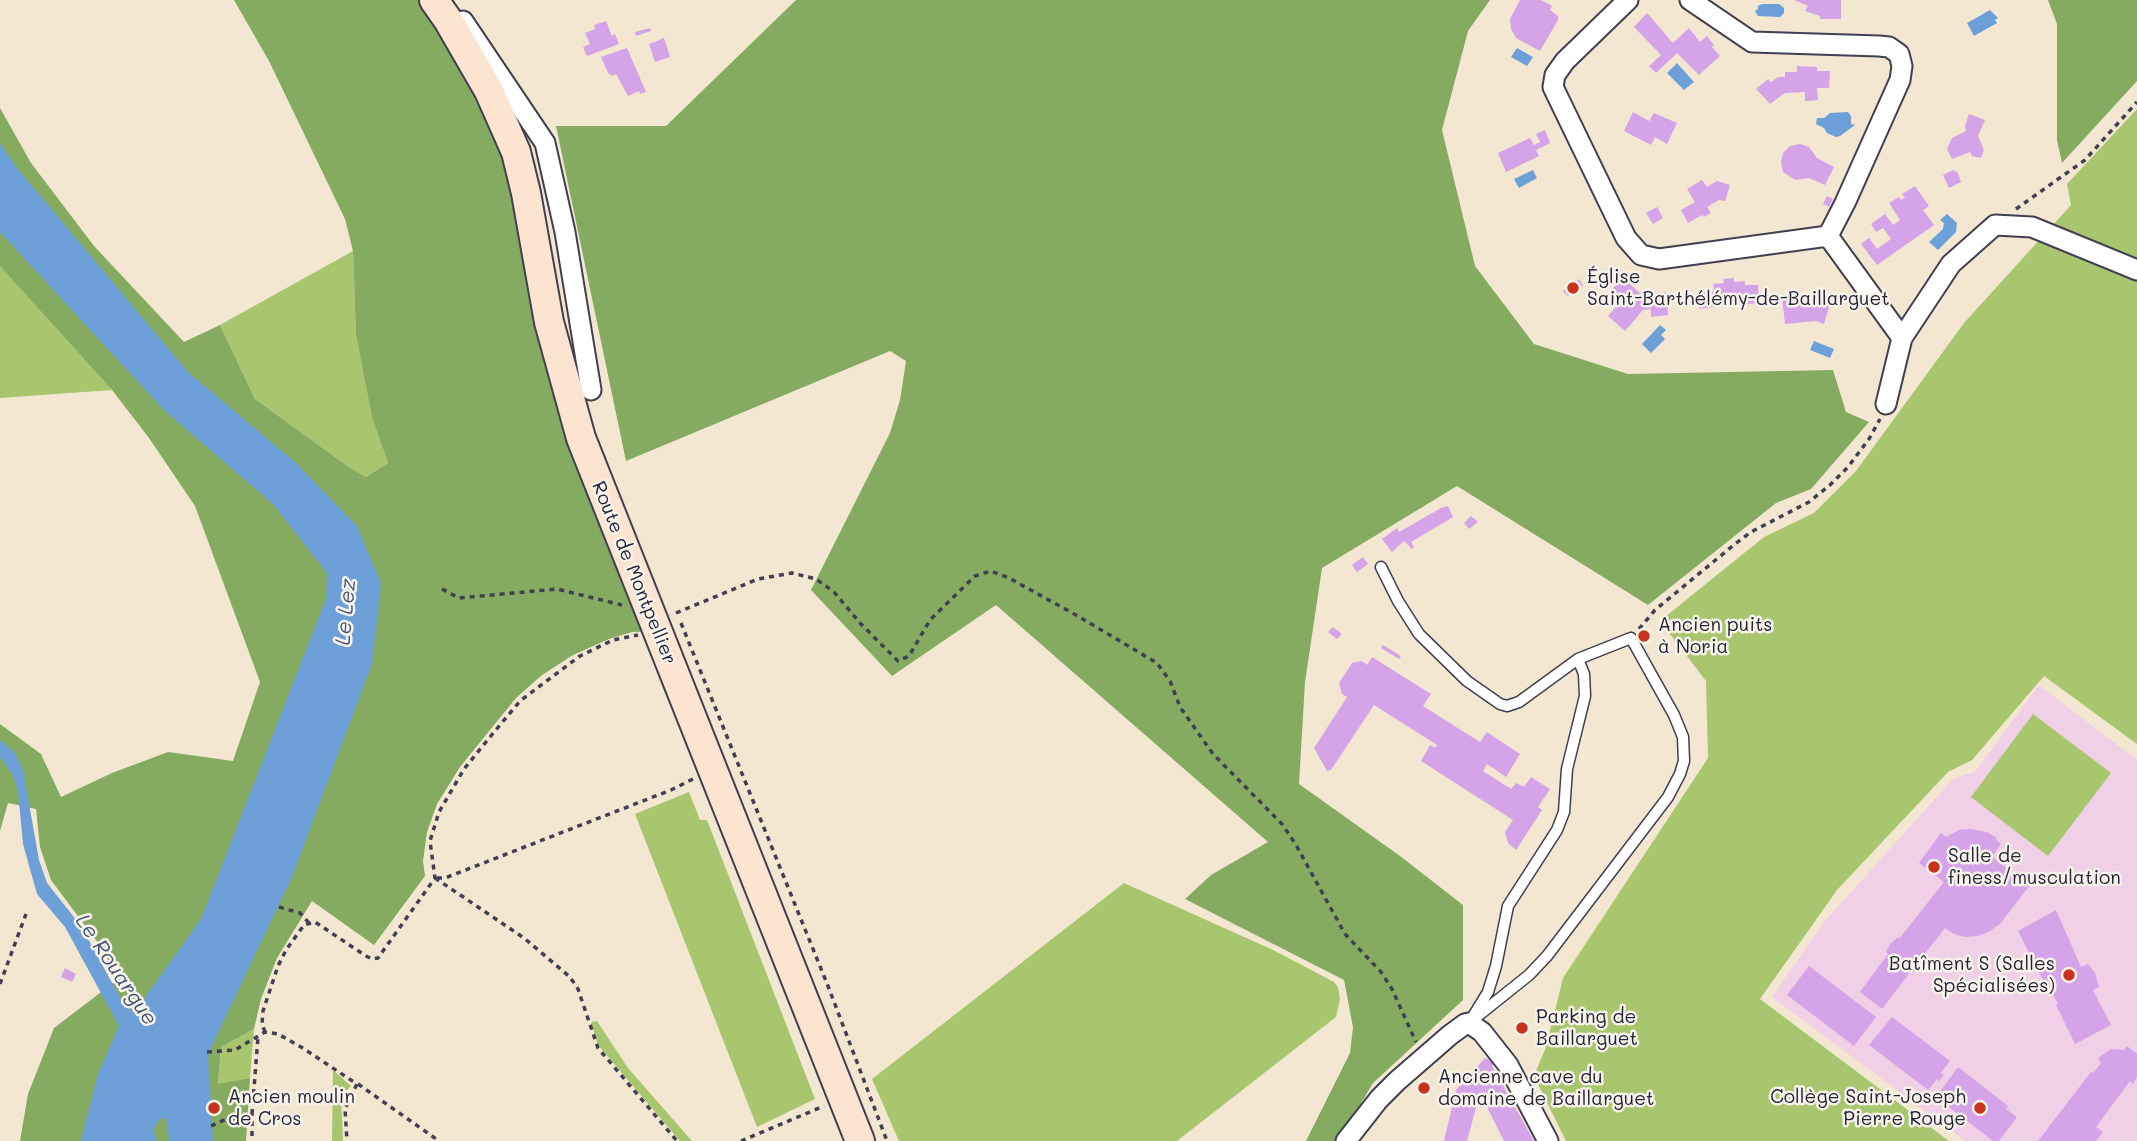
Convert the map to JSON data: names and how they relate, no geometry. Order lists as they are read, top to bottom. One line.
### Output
{"streets":{"main road":["Route de Montpellier"]},"water":["Le Lez","Le Rouargue"],"places":["Église Saint-Barthélémy-de-Baillarguet","Ancien puits à Noria","Salle de finess/musculation","Batîment S (Salles Spécialisées)","Parking de Baillarguet","Ancienne cave du domaine de Baillarguet","Ancien moulin de Cros","Collège Saint-Joseph Pierre Rouge"]}
